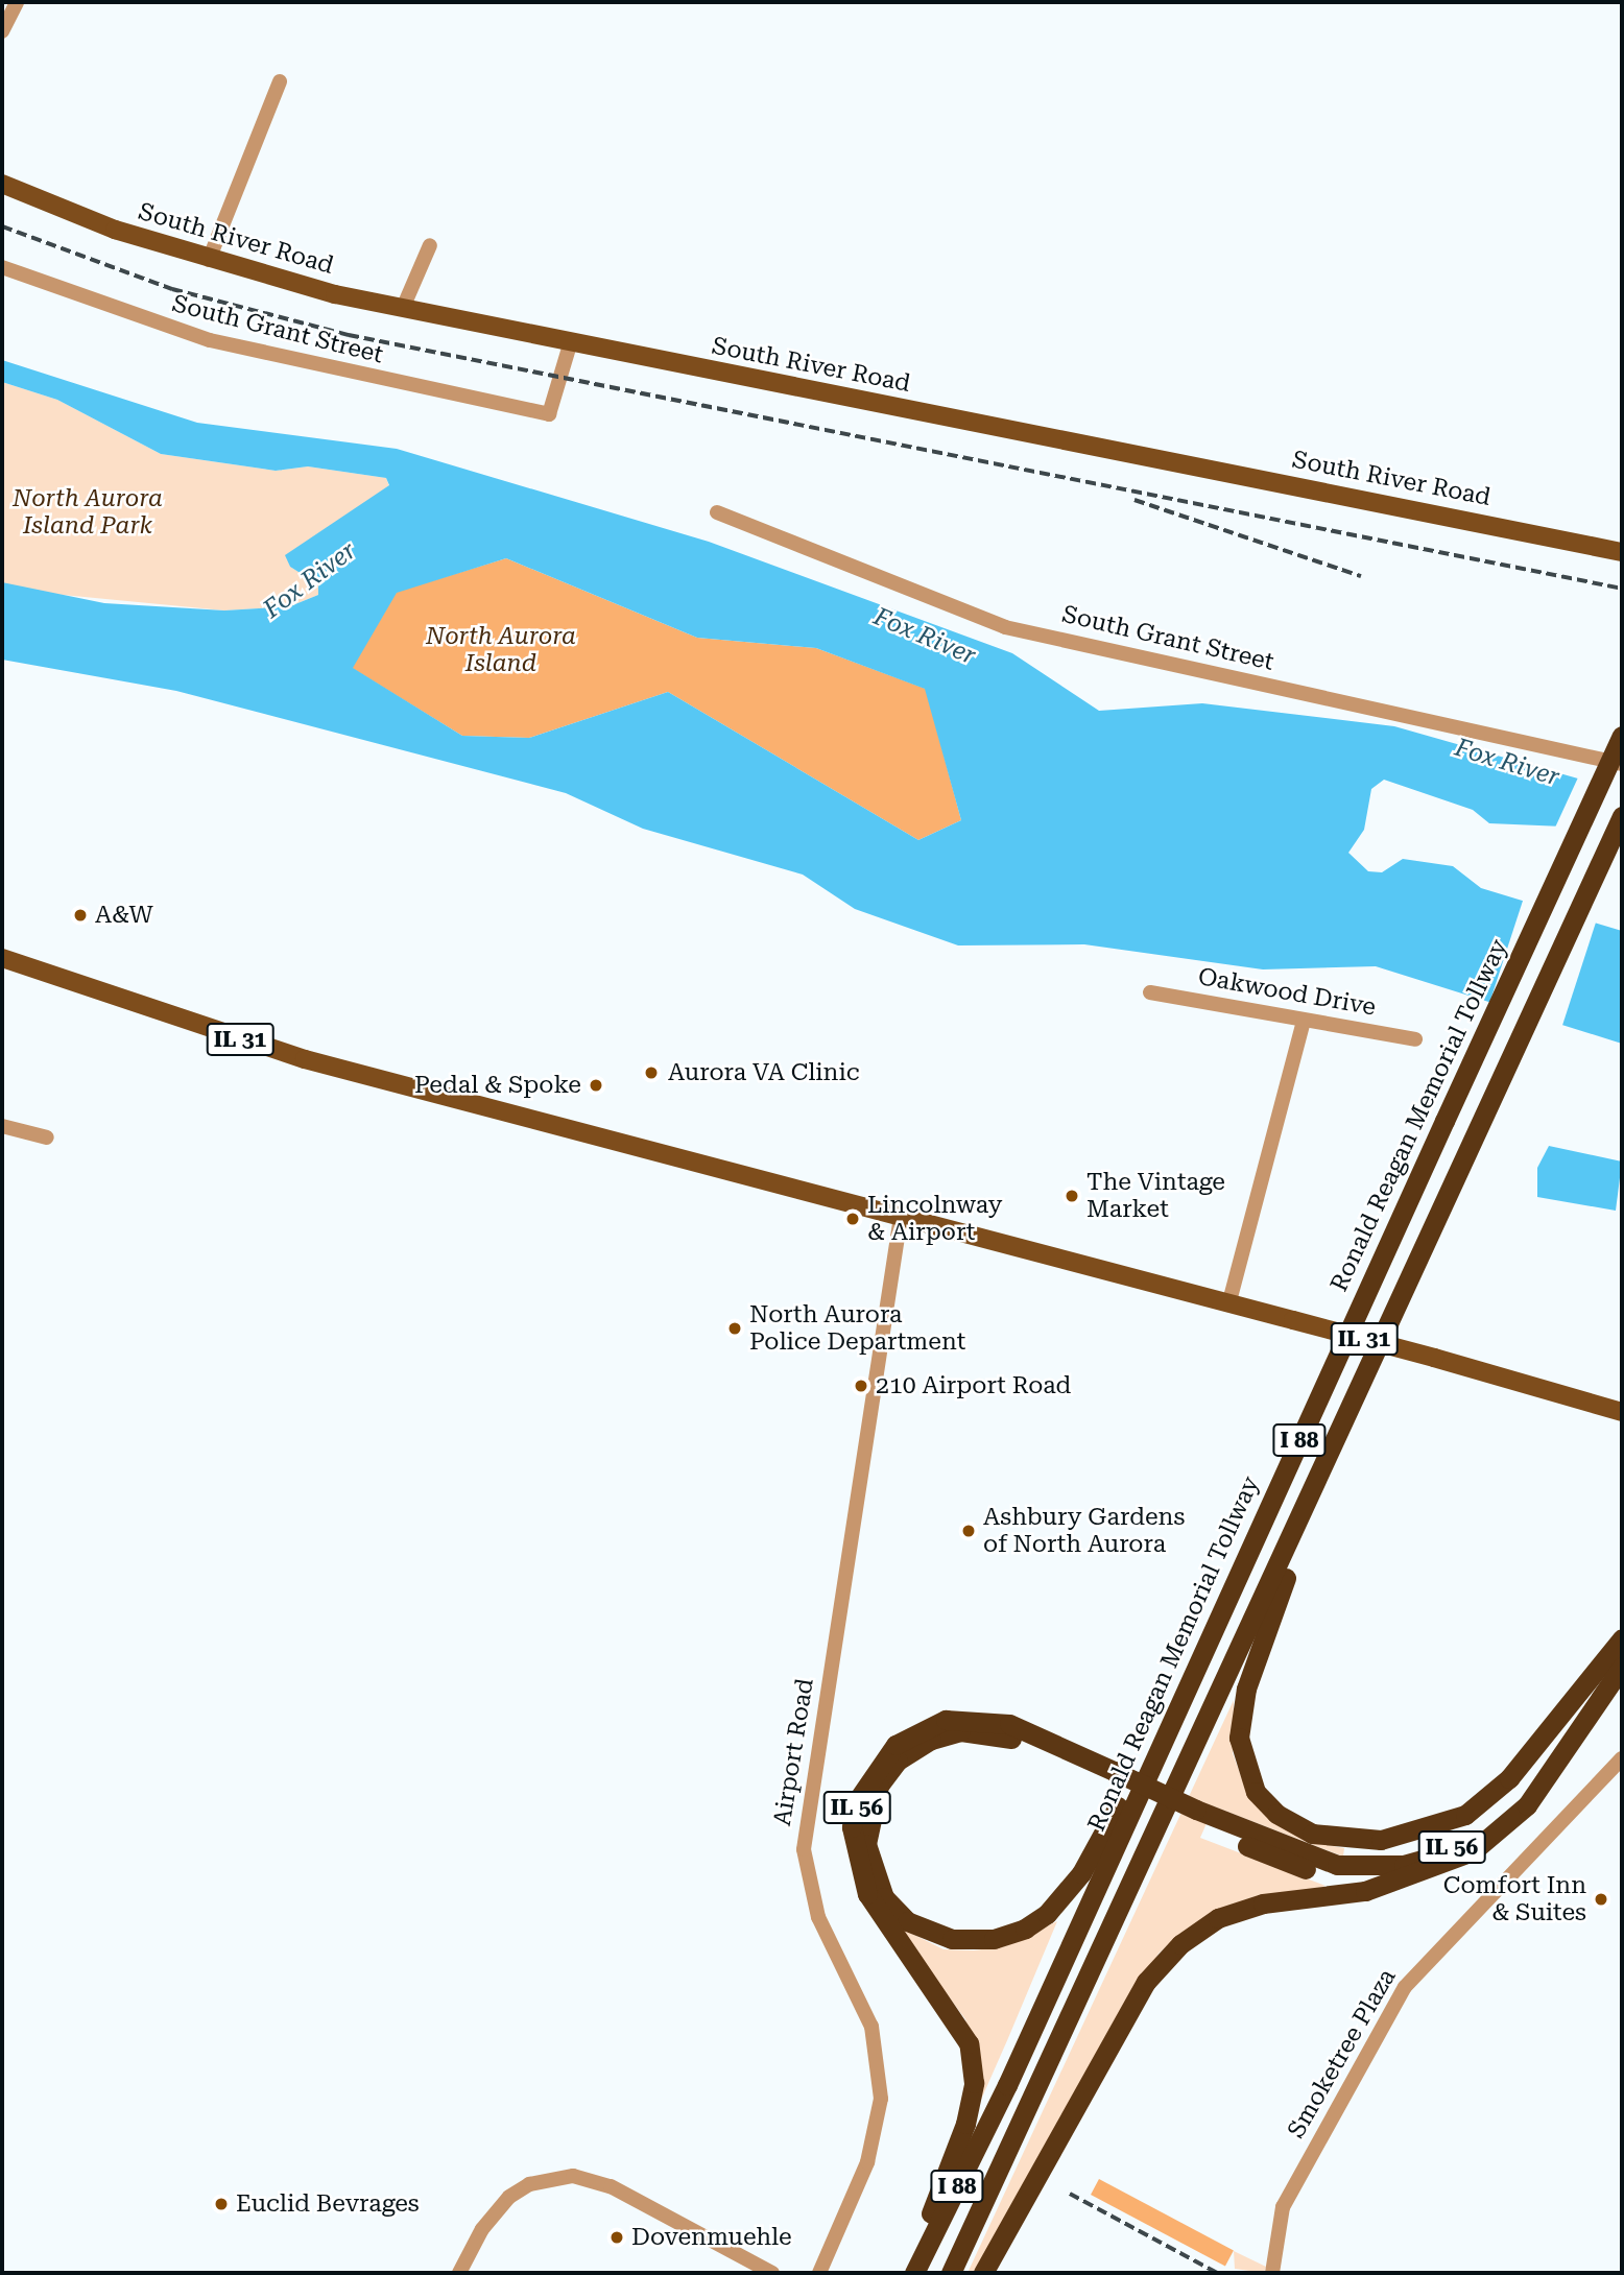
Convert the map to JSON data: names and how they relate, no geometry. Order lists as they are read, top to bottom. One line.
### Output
{"streets":{"highway":["Ronald Reagan Memorial Tollway","I 88","IL 56"],"main road":["South River Road","IL 31"],"street":["South Grant Street","Oakwood Drive","Airport Road","Smoketree Plaza"]},"crossings":[["South River Road","South Grant Street"],["IL 31","Airport Road"],["Ronald Reagan Memorial Tollway","IL 56"]],"water":["Fox River"],"parks":["North Aurora Island Park","North Aurora Island"],"places":["A&W","Aurora VA Clinic","Pedal & Spoke","The Vintage Market","Lincolnway & Airport","North Aurora Police Department","210 Airport Road","Ashbury Gardens of North Aurora","Comfort Inn & Suites","Euclid Bevrages","Dovenmuehle"]}
